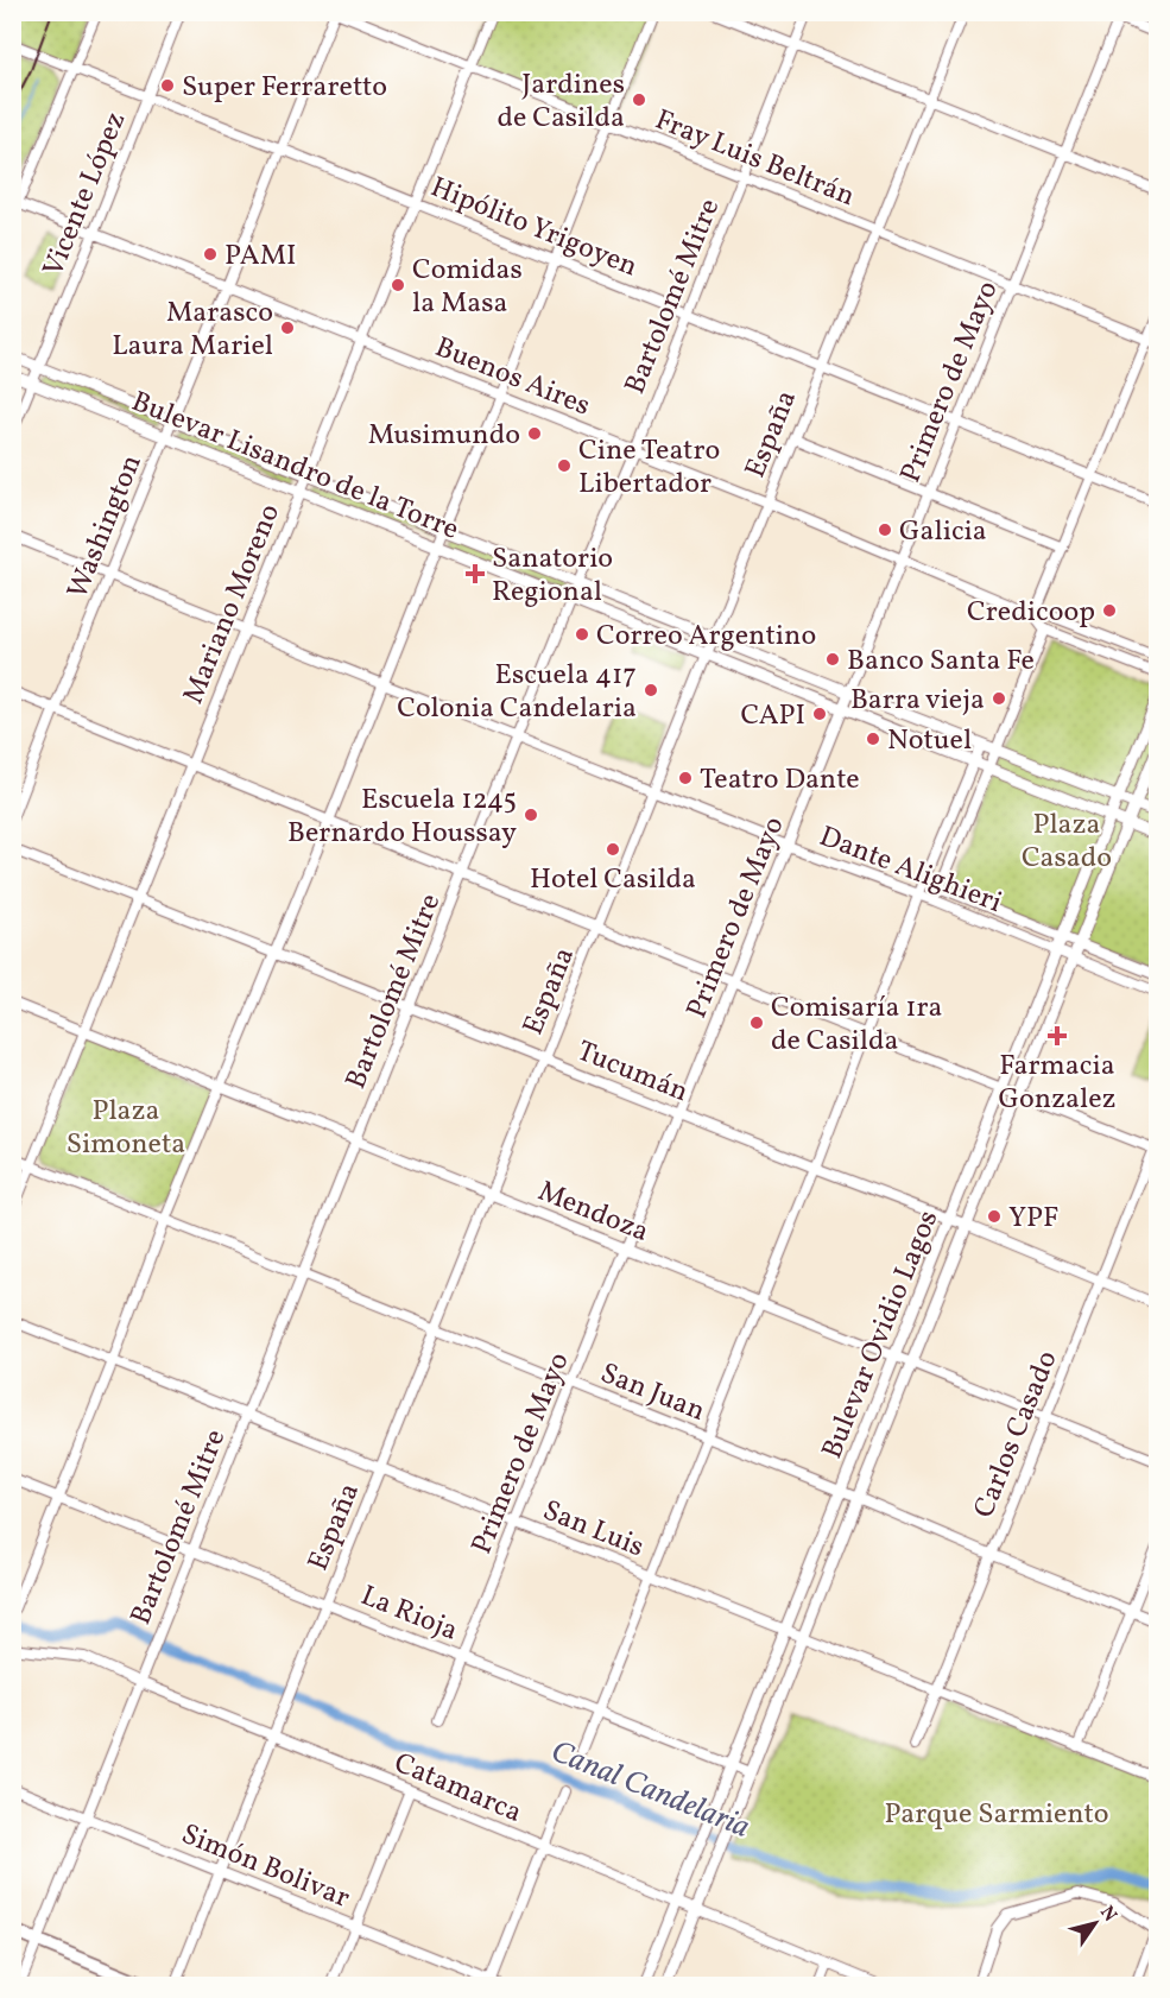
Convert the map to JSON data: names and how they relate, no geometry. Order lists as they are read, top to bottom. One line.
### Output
{"streets":{"main road":["Bulevar Lisandro de la Torre","Bulevar Ovidio Lagos"],"street":["Fray Luis Beltrán","Vicente López","Hipólito Yrigoyen","Bartolomé Mitre","Buenos Aires","Primero de Mayo","España","Washington","Mariano Moreno","Dante Alighieri","Tucumán","Mendoza","San Juan","Carlos Casado","San Luis","La Rioja","Catamarca","Simón Bolivar"]},"crossings":[["Fray Luis Beltrán","Bartolomé Mitre"],["Fray Luis Beltrán","Primero de Mayo"],["Fray Luis Beltrán","España"],["Fray Luis Beltrán","Washington"],["Fray Luis Beltrán","Mariano Moreno"],["Vicente López","Hipólito Yrigoyen"],["Vicente López","Buenos Aires"],["Vicente López","Bulevar Lisandro de la Torre"],["Hipólito Yrigoyen","Bartolomé Mitre"],["Hipólito Yrigoyen","Primero de Mayo"],["Hipólito Yrigoyen","España"],["Hipólito Yrigoyen","Washington"],["Hipólito Yrigoyen","Mariano Moreno"],["Bartolomé Mitre","Buenos Aires"],["Bartolomé Mitre","Bulevar Lisandro de la Torre"],["Bartolomé Mitre","Dante Alighieri"],["Bartolomé Mitre","Tucumán"],["Bartolomé Mitre","Mendoza"],["Bartolomé Mitre","San Juan"],["Bartolomé Mitre","San Luis"],["Bartolomé Mitre","La Rioja"],["Bartolomé Mitre","Catamarca"],["Bartolomé Mitre","Simón Bolivar"],["Buenos Aires","Primero de Mayo"],["Buenos Aires","España"],["Buenos Aires","Washington"],["Buenos Aires","Mariano Moreno"],["Primero de Mayo","Bulevar Lisandro de la Torre"],["Primero de Mayo","Dante Alighieri"],["Primero de Mayo","Tucumán"],["Primero de Mayo","Mendoza"],["Primero de Mayo","San Juan"],["Primero de Mayo","San Luis"],["Primero de Mayo","La Rioja"],["España","Bulevar Lisandro de la Torre"],["España","Dante Alighieri"],["España","Tucumán"],["España","Mendoza"],["España","San Juan"],["España","San Luis"],["España","La Rioja"],["España","Catamarca"],["España","Simón Bolivar"],["Bulevar Lisandro de la Torre","Washington"],["Bulevar Lisandro de la Torre","Mariano Moreno"],["Bulevar Lisandro de la Torre","Bulevar Ovidio Lagos"],["Washington","Dante Alighieri"],["Mariano Moreno","Dante Alighieri"],["Mariano Moreno","Tucumán"],["Mariano Moreno","Mendoza"],["Mariano Moreno","San Juan"],["Dante Alighieri","Bulevar Ovidio Lagos"],["Tucumán","Bulevar Ovidio Lagos"],["Tucumán","Carlos Casado"],["Mendoza","Bulevar Ovidio Lagos"],["Mendoza","Carlos Casado"],["Bulevar Ovidio Lagos","San Juan"],["Bulevar Ovidio Lagos","San Luis"],["Bulevar Ovidio Lagos","La Rioja"],["Bulevar Ovidio Lagos","Catamarca"],["San Juan","Carlos Casado"],["Carlos Casado","San Luis"]],"water":["Canal Candelaria"],"parks":["Plaza Casado","Plaza Simoneta","Parque Sarmiento"],"places":{"other":["Super Ferraretto","Jardines de Casilda","PAMI","Comidas la Masa","Marasco Laura Mariel","Musimundo","Cine Teatro Libertador","Galicia","Credicoop","Correo Argentino","Banco Santa Fe","Escuela 417 Colonia Candelaria","Barra vieja","CAPI","Notuel","Teatro Dante","Escuela 1245 Bernardo Houssay","Hotel Casilda","Comisaría 1ra de Casilda","YPF"],"health":["Sanatorio Regional","Farmacia Gonzalez"]},"north":"top right"}
